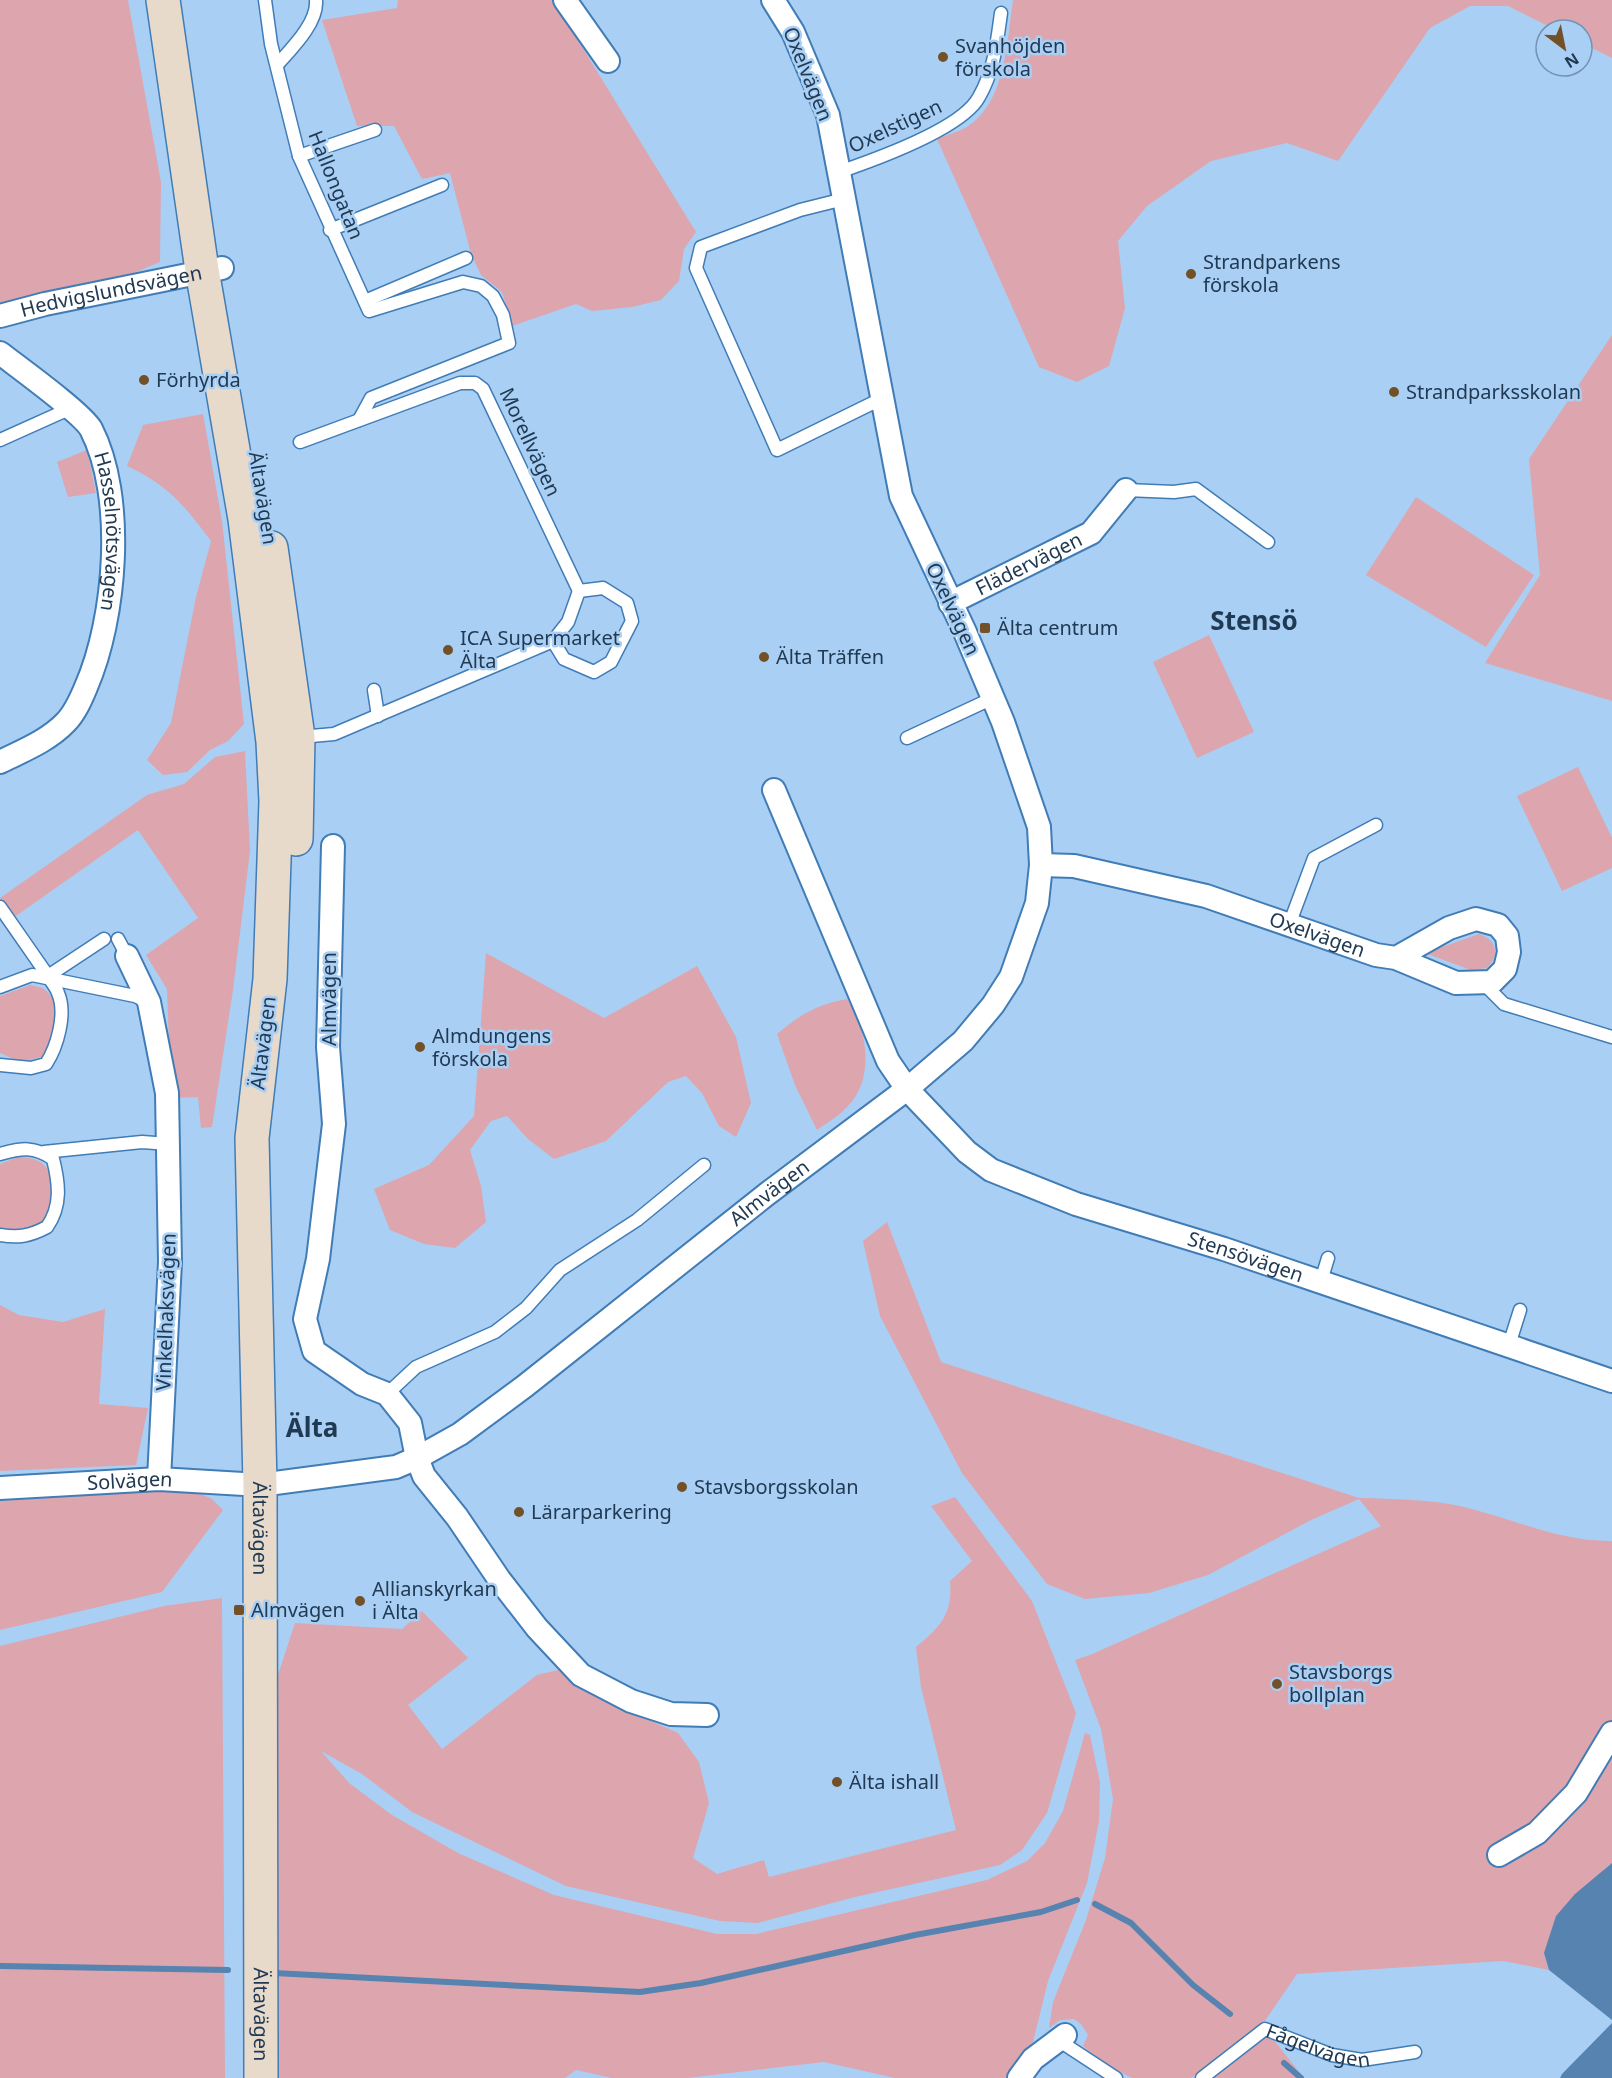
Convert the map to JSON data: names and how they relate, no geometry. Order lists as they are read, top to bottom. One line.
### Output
{"streets":{"main road":["Ältavägen"],"street":["Oxelvägen","Hedvigslundsvägen","Hasselnötsvägen","Flädervägen","Almvägen","Stensövägen","Vinkelhaksvägen","Solvägen"],"lane":["Oxelstigen","Hallongatan","Morellvägen","Fågelvägen"]},"crossings":[["Oxelvägen","Oxelstigen"],["Oxelvägen","Flädervägen"],["Oxelvägen","Almvägen"],["Hedvigslundsvägen","Ältavägen"],["Ältavägen","Almvägen"],["Ältavägen","Solvägen"],["Almvägen","Stensövägen"],["Almvägen","Solvägen"],["Vinkelhaksvägen","Solvägen"]],"districts":["Stensö","Älta"],"places":{"other":["Svanhöjden förskola","Strandparkens förskola","Förhyrda","Strandparksskolan","ICA Supermarket Älta","Älta Träffen","Almdungens förskola","Stavsborgsskolan","Lärarparkering","Allianskyrkan i Älta","Stavsborgs bollplan","Älta ishall"],"transit":["Älta centrum","Almvägen"]},"north":"bottom right"}
